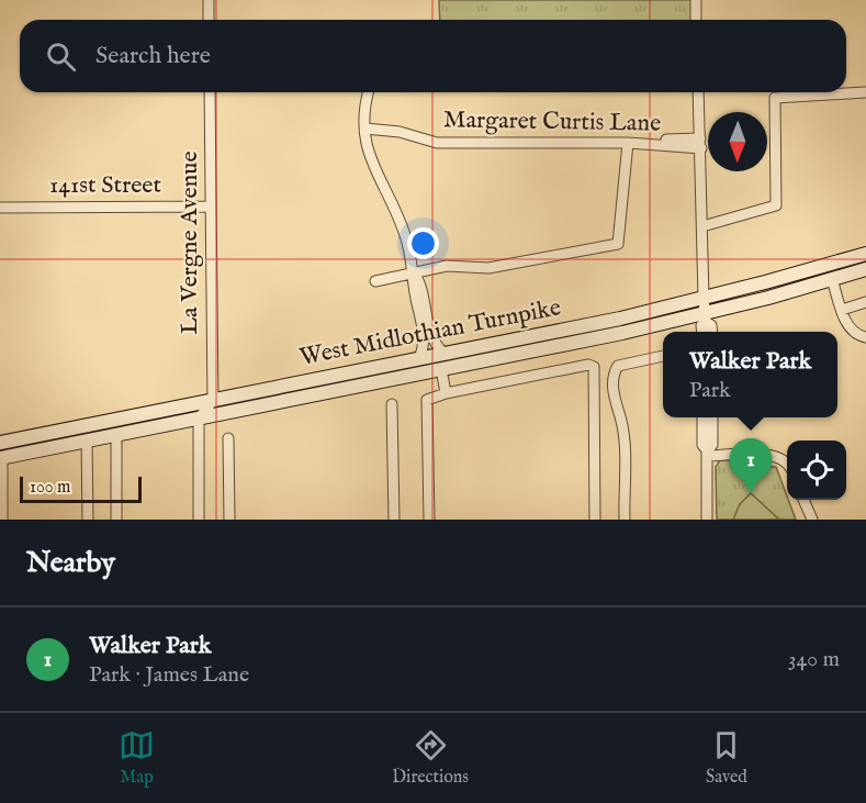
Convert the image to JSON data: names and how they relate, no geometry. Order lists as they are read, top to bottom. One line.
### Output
{"streets":{"main road":["West Midlothian Turnpike"],"street":["Margaret Curtis Lane","141st Street","La Vergne Avenue"]},"crossings":[["141st Street","La Vergne Avenue"],["La Vergne Avenue","West Midlothian Turnpike"]],"scale_bar":"100 m","north":"bottom","page":{"search":"Search here","popup":["Walker Park","Park"],"pins":"1","scale":"100 m","heading":"Nearby","list":[{"mark":"1","name":"Walker Park","note":"Park · James Lane","value":"340 m"}],"nav":["Map","Directions","Saved"]}}
